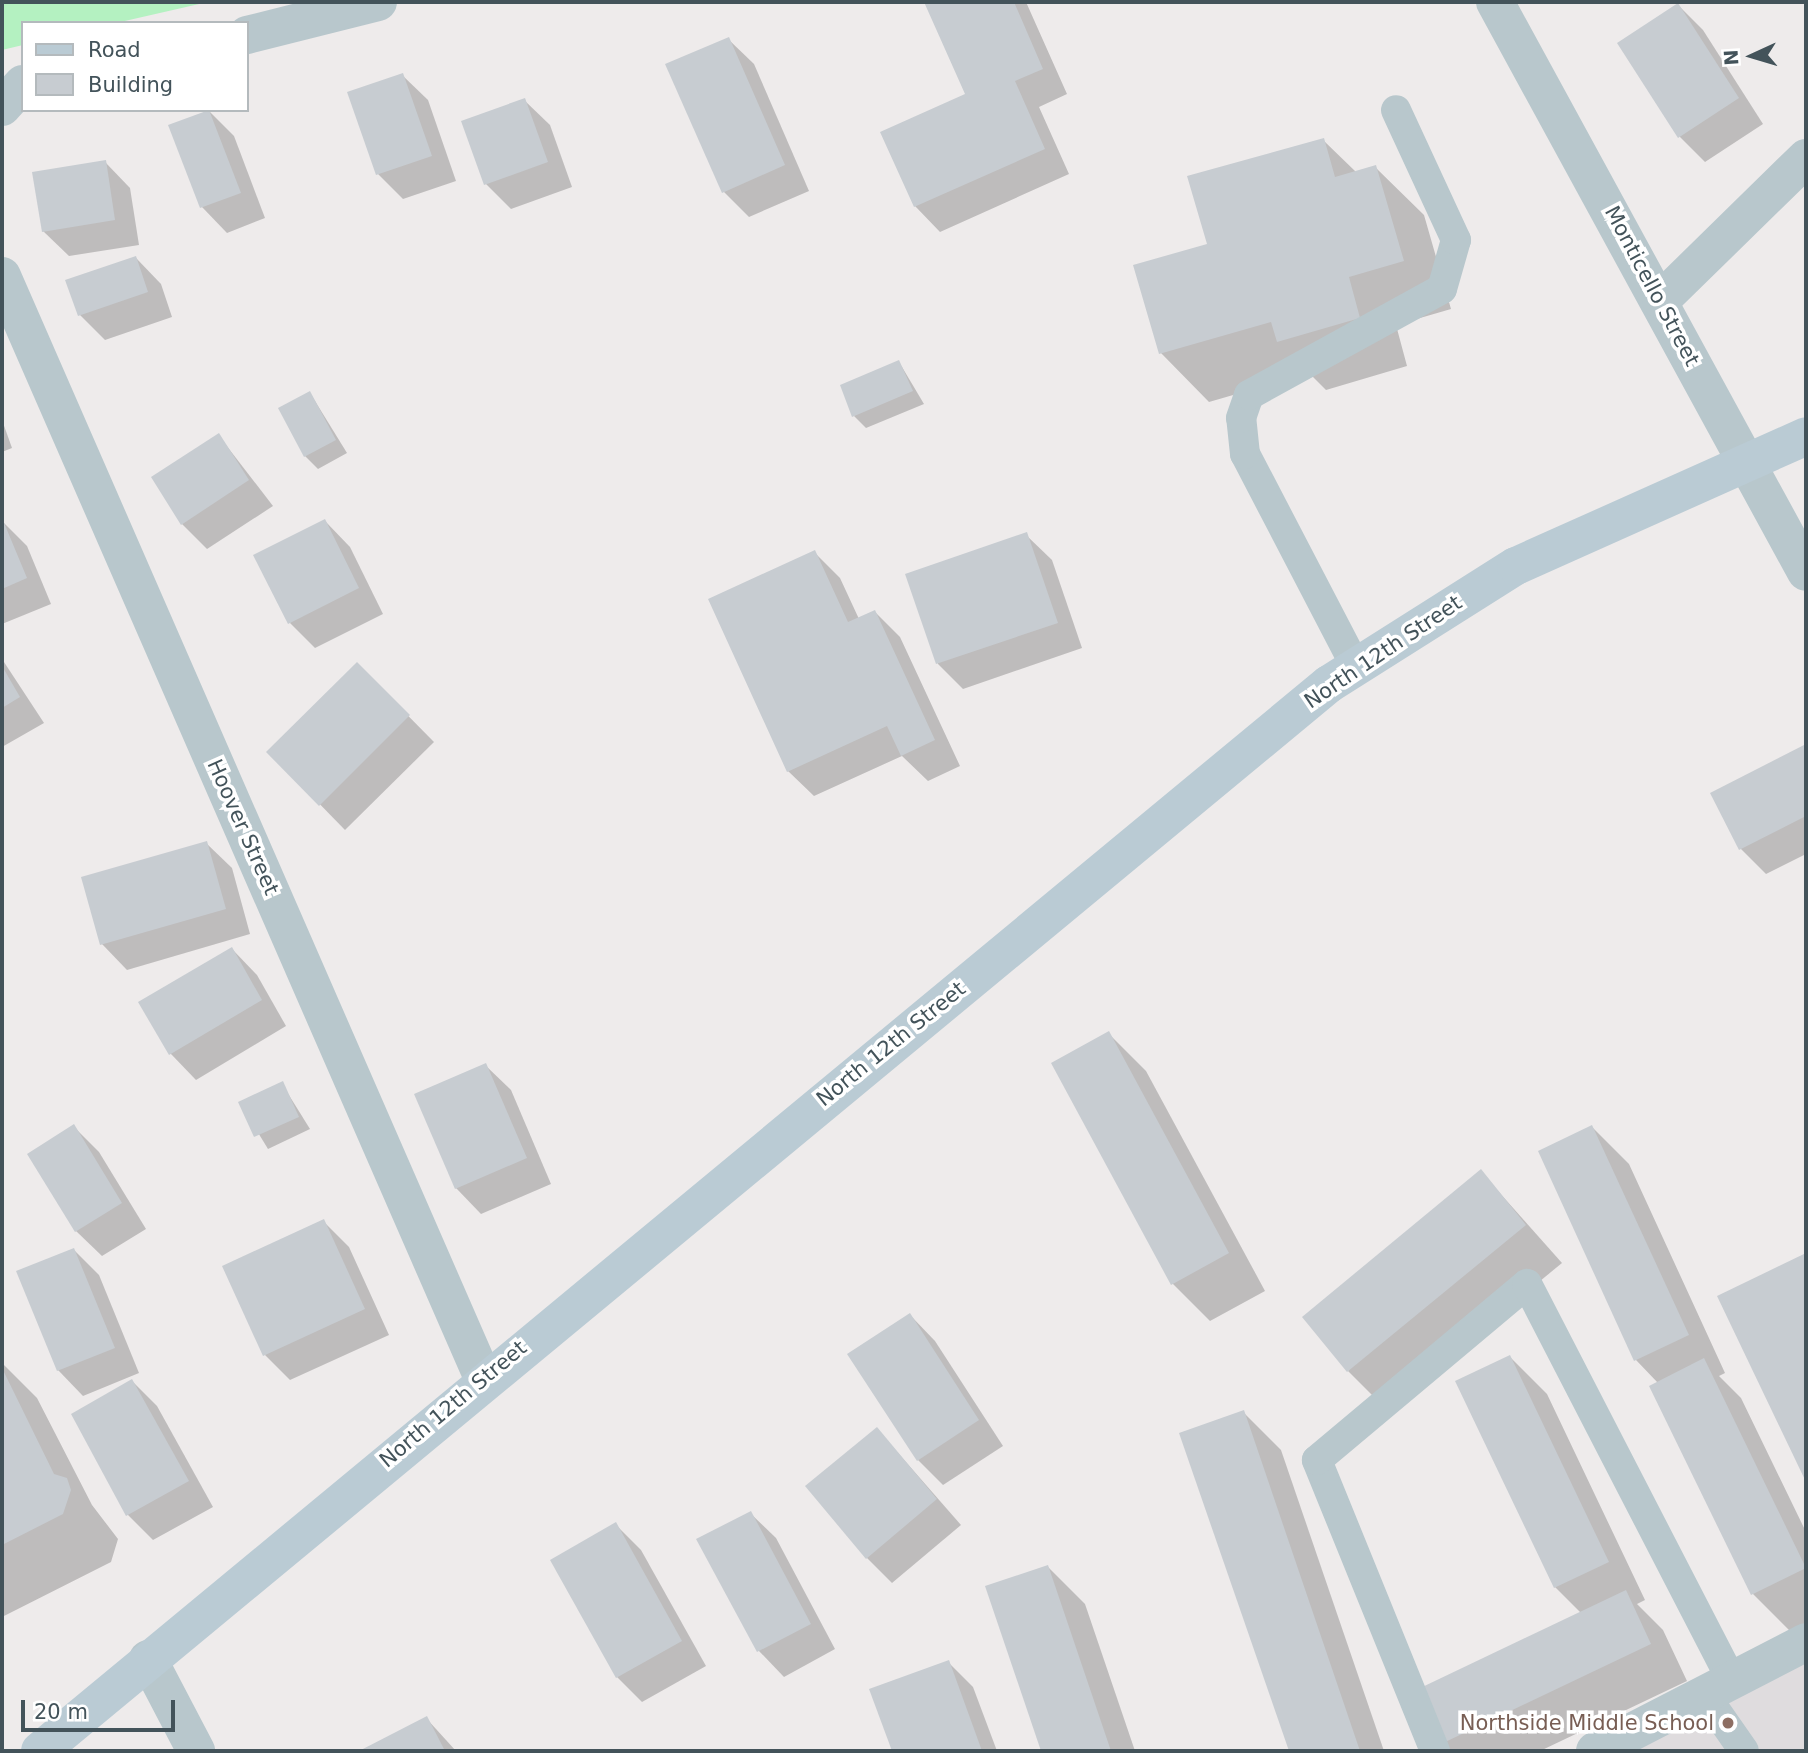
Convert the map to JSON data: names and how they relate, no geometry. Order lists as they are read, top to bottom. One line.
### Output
{"streets":{"main road":["North 12th Street"],"street":["Monticello Street","Hoover Street"]},"crossings":[["Monticello Street","North 12th Street"],["North 12th Street","Hoover Street"]],"places":["Northside Middle School"],"legend":["Road","Building"],"scale_bar":"20 m","north":"left"}
